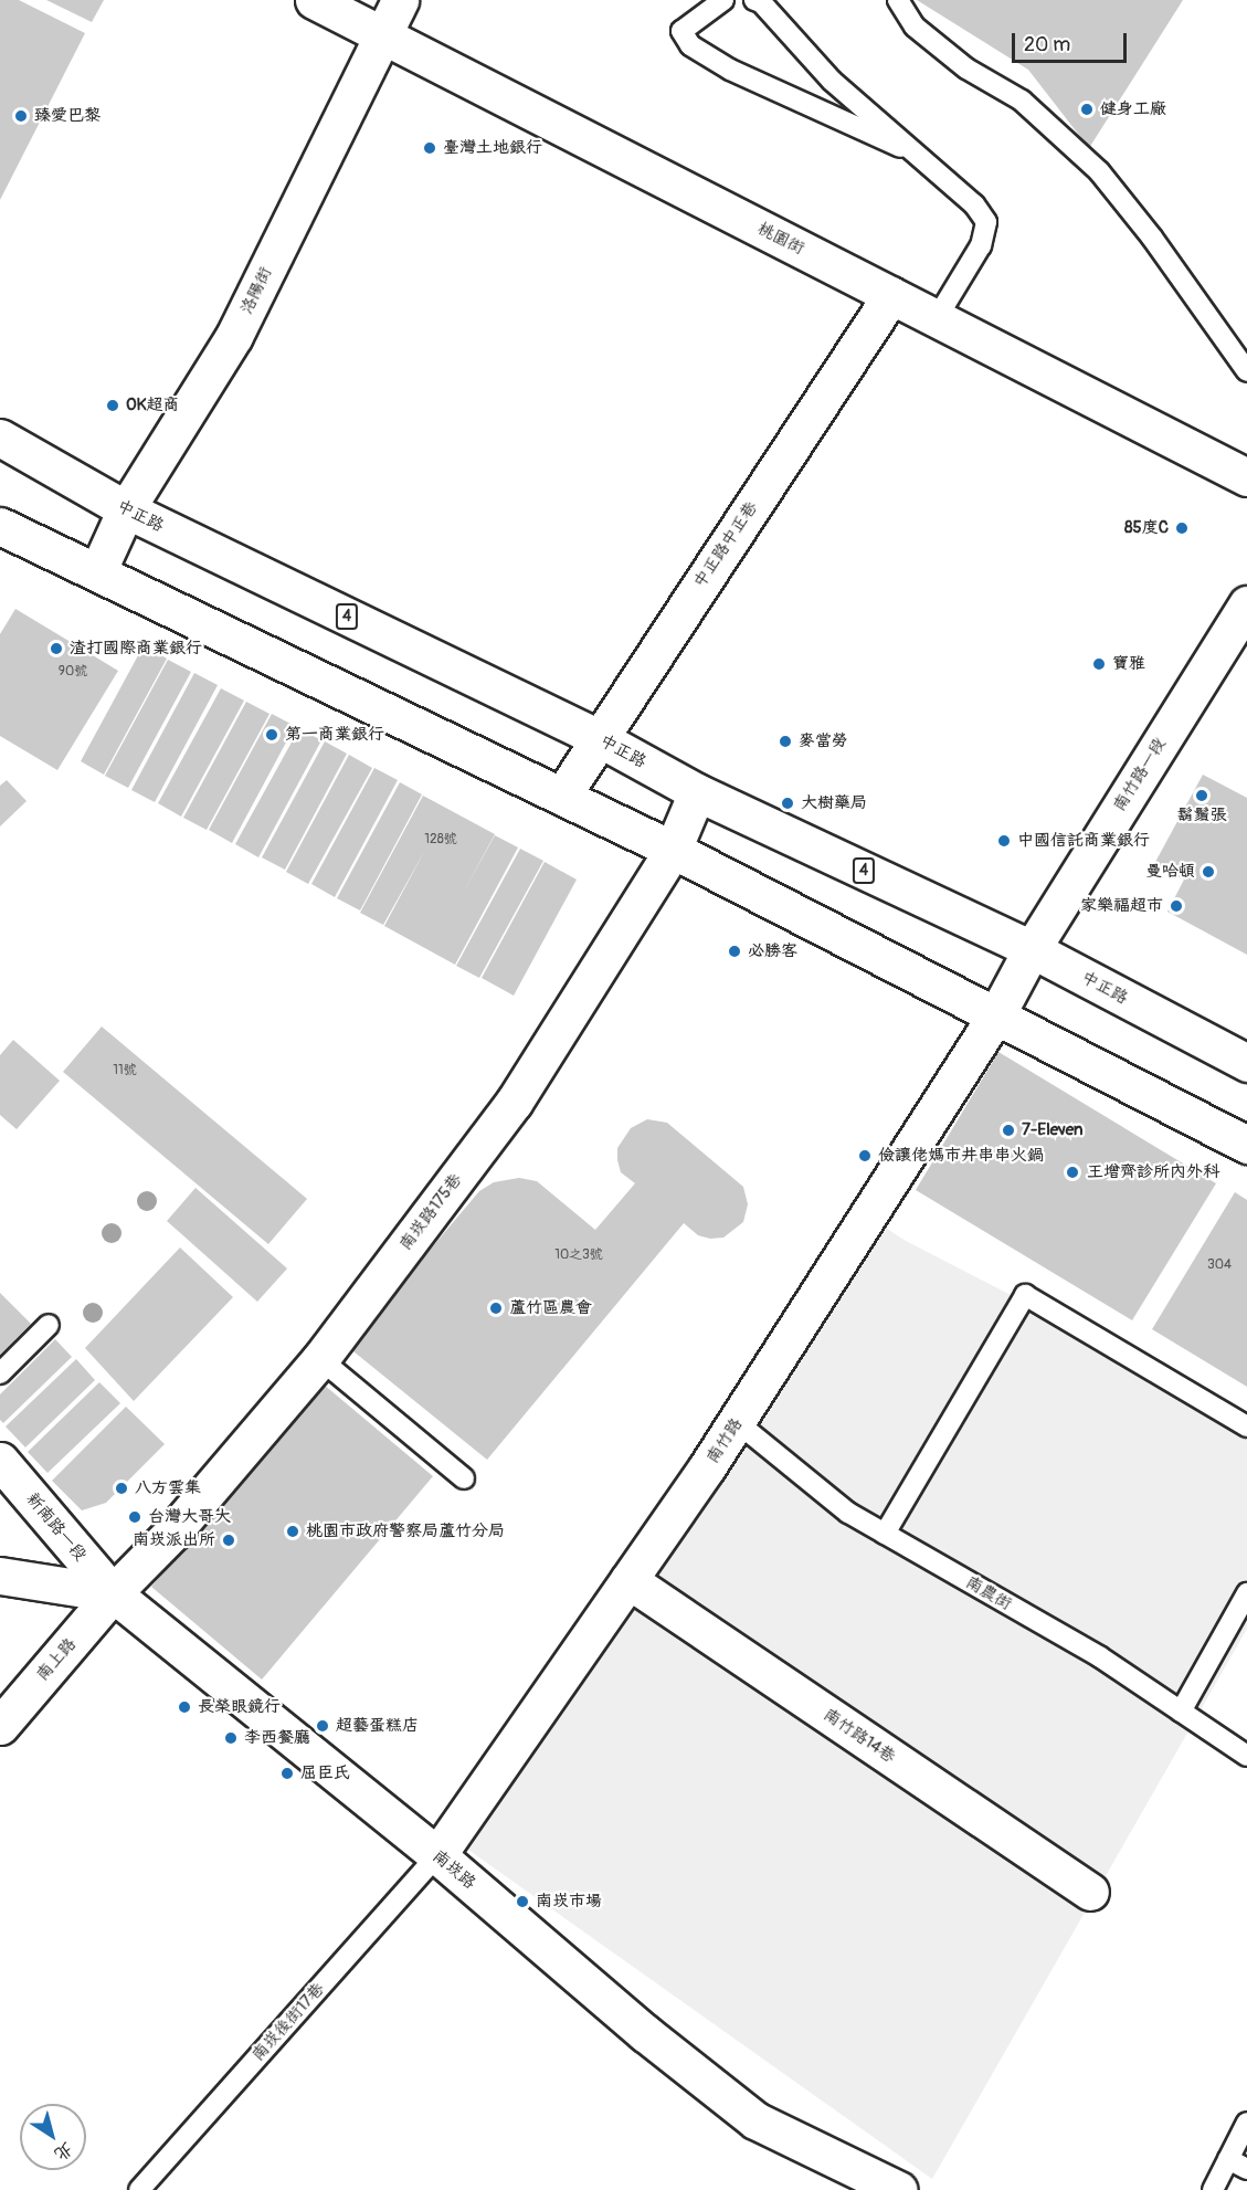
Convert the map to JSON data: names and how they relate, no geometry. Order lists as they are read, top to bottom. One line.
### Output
{"streets":{"street":["桃園街","洛陽街","中正路","中正路中正巷","4","南竹路一段","南崁路175巷","南竹路","新南路一段","南上路","南竹路14巷","南崁路"],"lane":["南農街","南崁後街17巷"]},"crossings":[["桃園街","洛陽街"],["桃園街","中正路中正巷"],["洛陽街","中正路"],["中正路","中正路中正巷"],["中正路","南竹路一段"],["中正路","南崁路175巷"],["南竹路一段","南竹路"],["南崁路175巷","新南路一段"],["南崁路175巷","南上路"],["南崁路175巷","南崁路"],["南竹路","南農街"],["南竹路","南竹路14巷"],["南竹路","南崁路"],["南竹路","南崁後街17巷"],["新南路一段","南上路"],["新南路一段","南崁路"],["南上路","南崁路"],["南崁路","南崁後街17巷"]],"places":["健身工廠","臻愛巴黎","臺灣土地銀行","OK超商","85度C","渣打國際商業銀行","寶雅","第一商業銀行","麥當勞","鬍鬚張","大樹藥局","中國信託商業銀行","曼哈頓","家樂福超市","必勝客","7-Eleven","儉讓佬媽市井串串火鍋","王增齊診所內外科","蘆竹區農會","八方雲集","台灣大哥大","桃園市政府警察局蘆竹分局","南崁派出所","長榮眼鏡行","超藝蛋糕店","李西餐廳","屈臣氏","南崁市場"],"house_numbers":["90號","128號","11號","10之3號","304"],"scale_bar":"20 m","north":"bottom right"}
